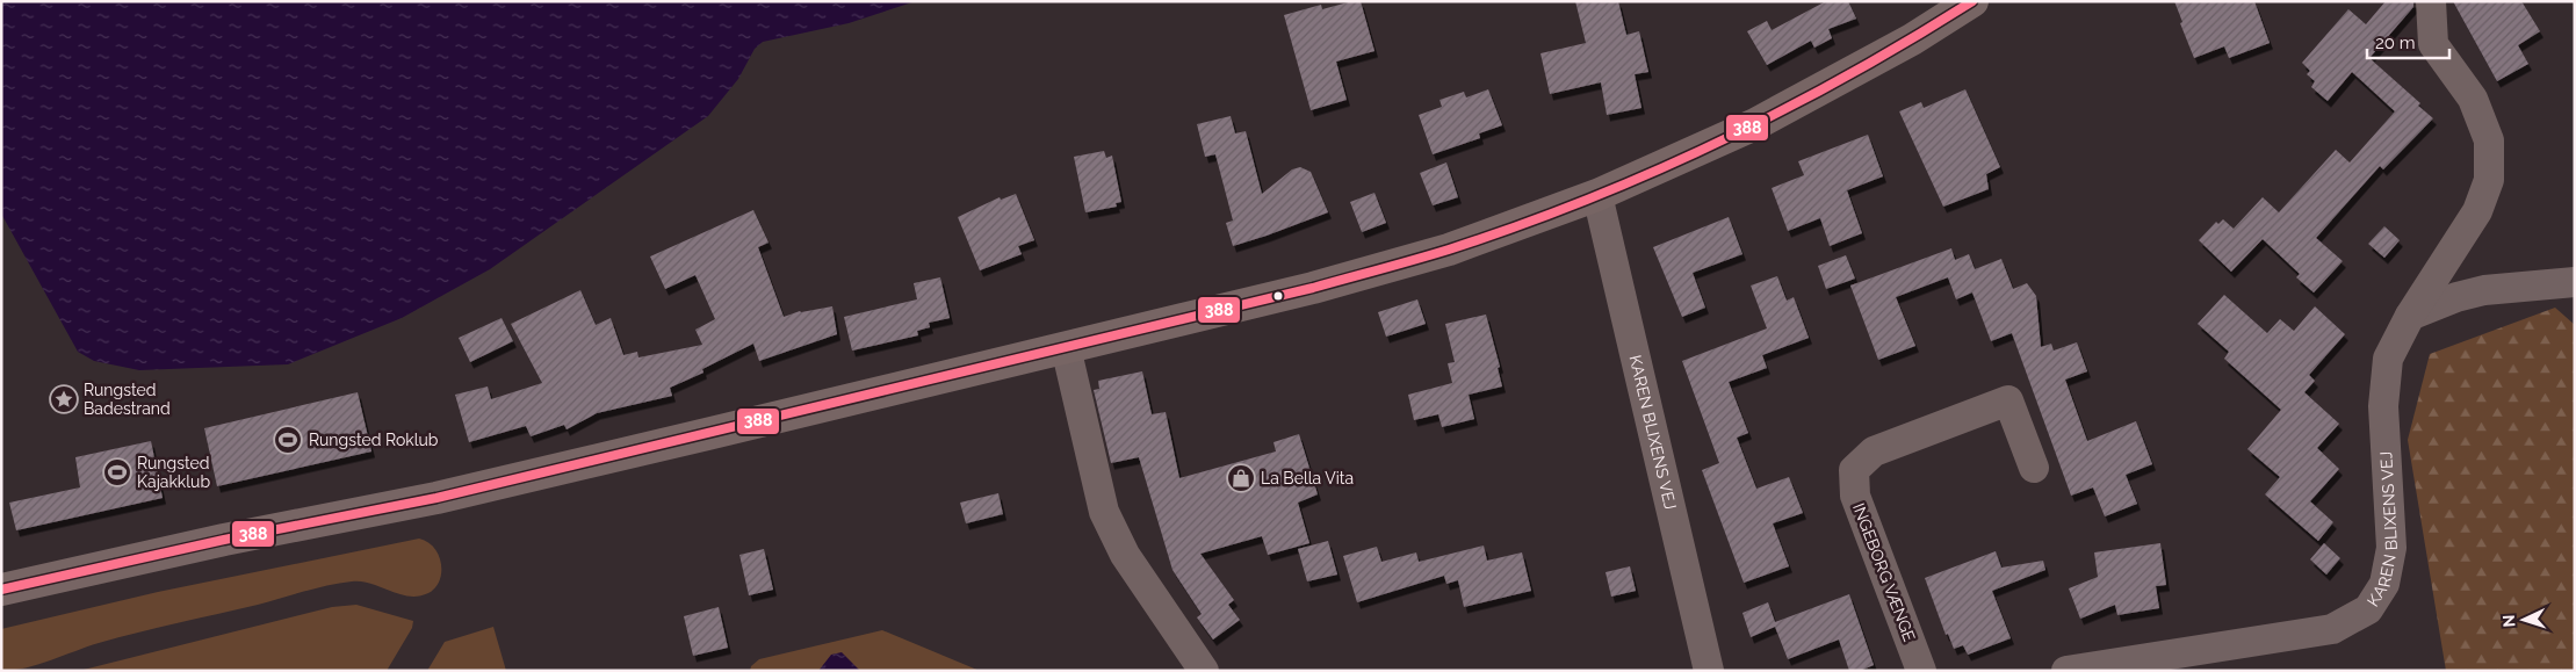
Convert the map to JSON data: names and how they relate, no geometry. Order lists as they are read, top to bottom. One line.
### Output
{"streets":{"street":["KAREN BLIXENS VEJ","INGEBORG VÆNGE"]},"places":{"place":["Rungsted Badestrand"],"sports":["Rungsted Roklub","Rungsted Kajakklub"],"shop":["La Bella Vita"]},"lines":["transit line 388"],"scale_bar":"20 m","north":"left"}
